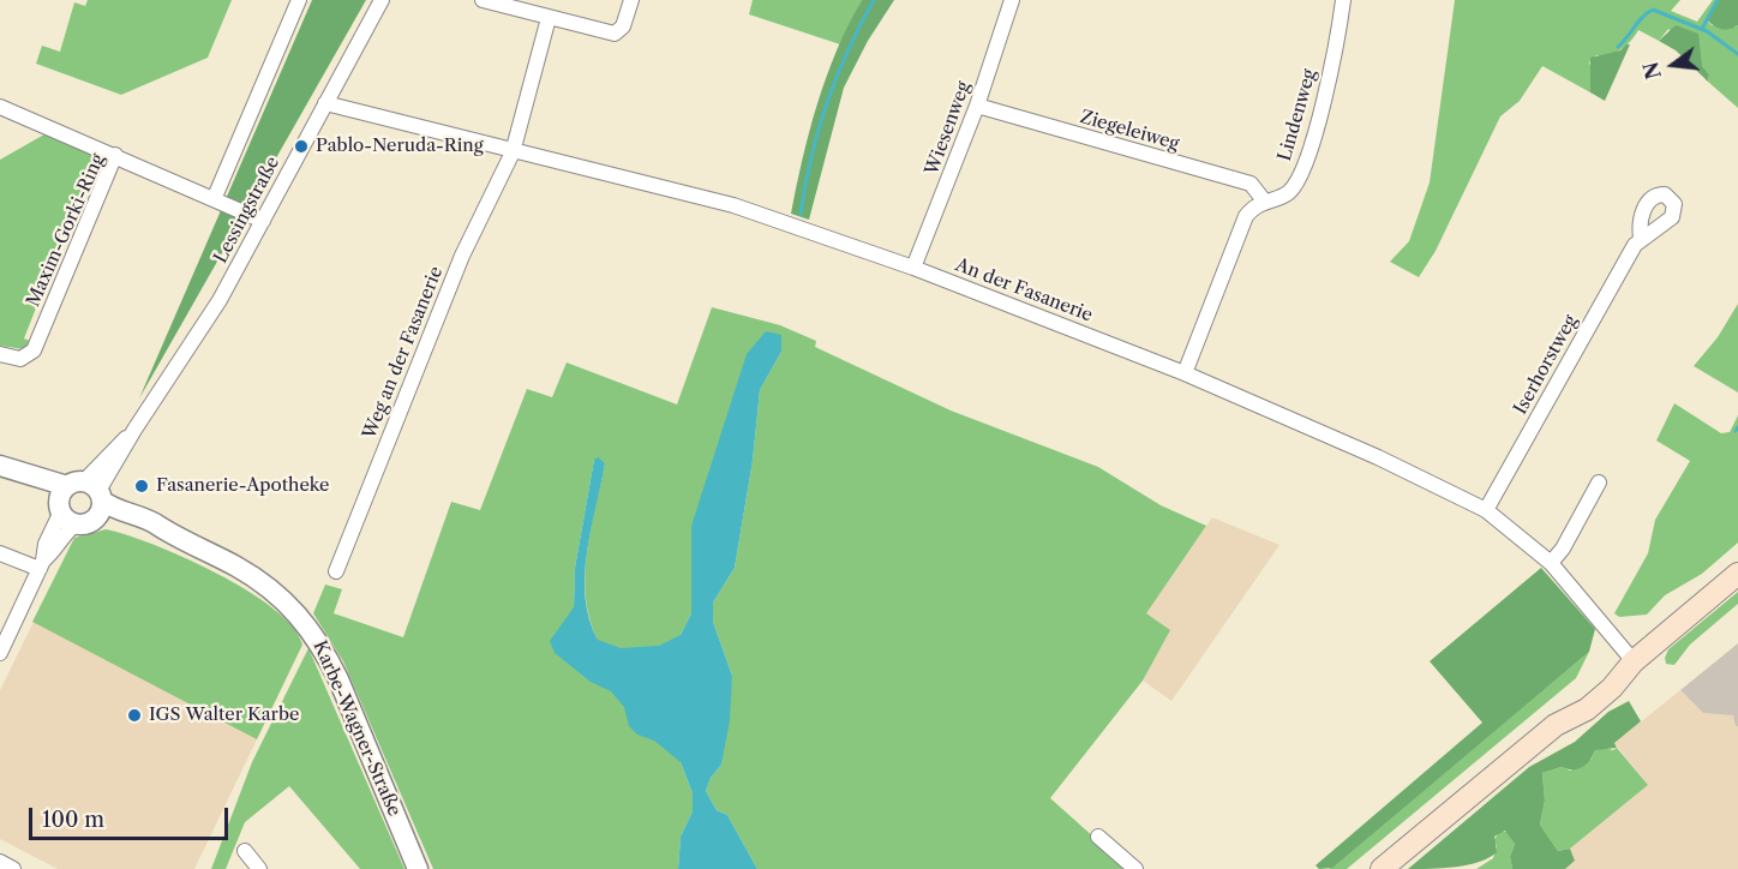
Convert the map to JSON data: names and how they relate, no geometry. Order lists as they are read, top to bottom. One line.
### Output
{"streets":{"street":["Lindenweg","Wiesenweg","Ziegeleiweg","Lessingstraße","Maxim-Gorki-Ring","An der Fasanerie","Weg an der Fasanerie","Iserhorstweg","Karbe-Wagner-Straße"]},"crossings":[["Lindenweg","Ziegeleiweg"],["Lindenweg","An der Fasanerie"],["Wiesenweg","Ziegeleiweg"],["Wiesenweg","An der Fasanerie"],["Lessingstraße","Maxim-Gorki-Ring"],["Lessingstraße","An der Fasanerie"],["Lessingstraße","Karbe-Wagner-Straße"],["An der Fasanerie","Weg an der Fasanerie"],["An der Fasanerie","Iserhorstweg"]],"places":["Pablo-Neruda-Ring","Fasanerie-Apotheke","IGS Walter Karbe"],"scale_bar":"100 m","north":"left"}
